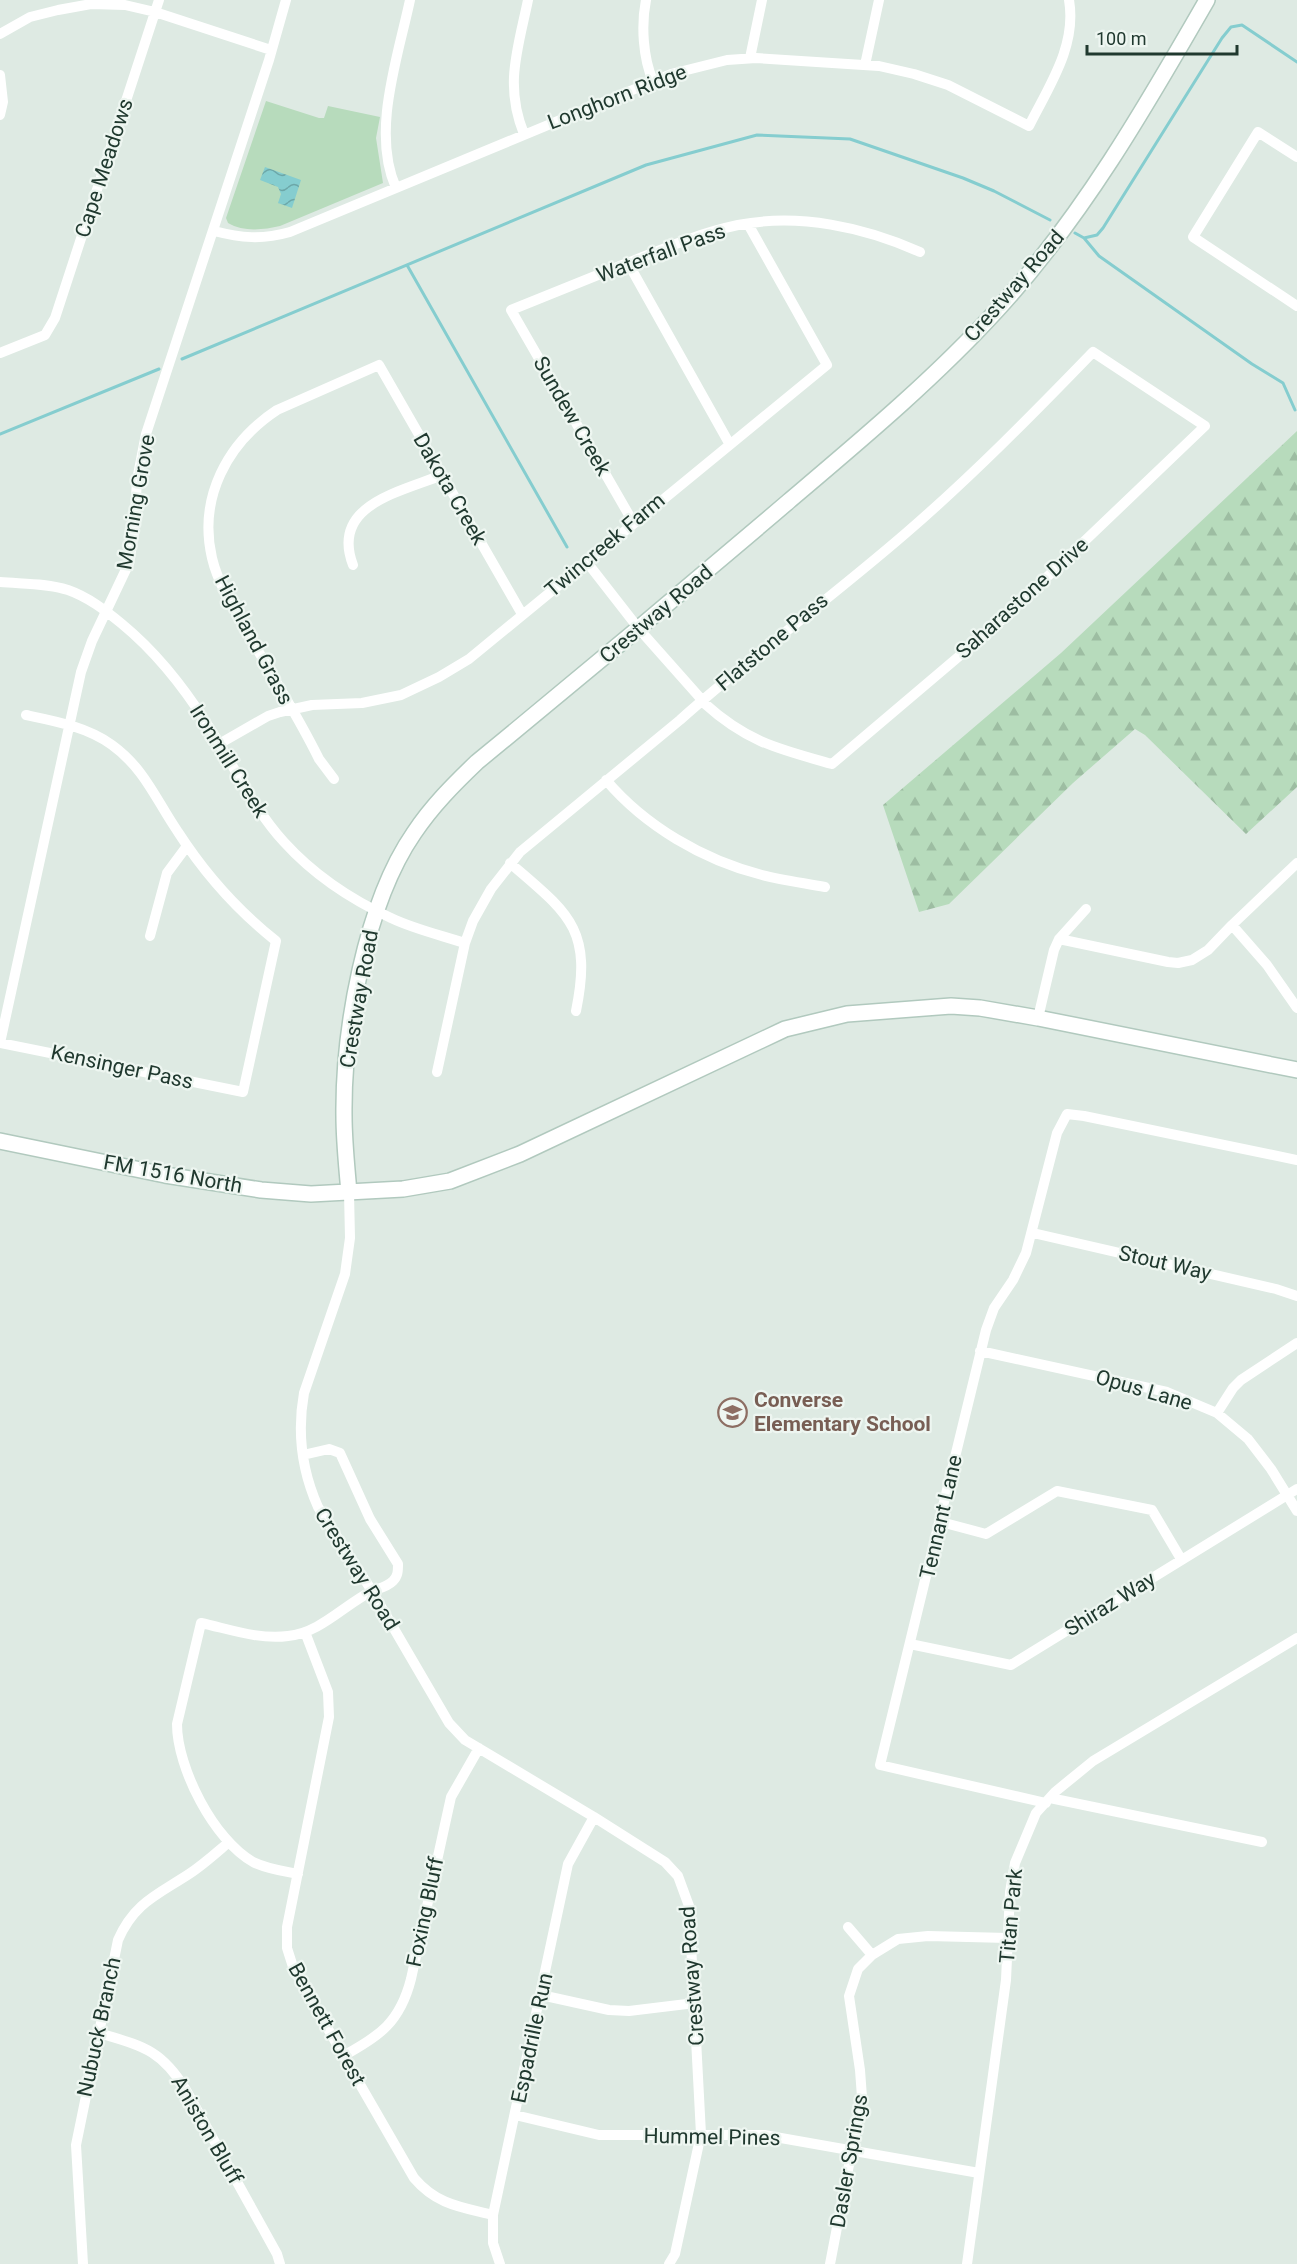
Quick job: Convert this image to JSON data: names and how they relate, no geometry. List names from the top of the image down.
{
  "streets": {
    "street": [
      "Longhorn Ridge",
      "Cape Meadows",
      "Waterfall Pass",
      "Crestway Road",
      "Sundew Creek",
      "Dakota Creek",
      "Morning Grove",
      "Twincreek Farm",
      "Saharastone Drive",
      "Highland Grass",
      "Flatstone Pass",
      "Ironmill Creek",
      "Kensinger Pass",
      "FM 1516 North",
      "Stout Way",
      "Opus Lane",
      "Tennant Lane",
      "Shiraz Way",
      "Foxing Bluff",
      "Titan Park",
      "Bennett Forest",
      "Nubuck Branch",
      "Espadrille Run",
      "Aniston Bluff",
      "Hummel Pines",
      "Dasler Springs"
    ]
  },
  "crossings": [
    ["Longhorn Ridge", "Morning Grove"],
    ["Waterfall Pass", "Sundew Creek"],
    ["Waterfall Pass", "Twincreek Farm"],
    ["Crestway Road", "Ironmill Creek"],
    ["Crestway Road", "FM 1516 North"],
    ["Crestway Road", "Foxing Bluff"],
    ["Crestway Road", "Espadrille Run"],
    ["Crestway Road", "Hummel Pines"],
    ["Sundew Creek", "Twincreek Farm"],
    ["Dakota Creek", "Twincreek Farm"],
    ["Dakota Creek", "Highland Grass"],
    ["Morning Grove", "Ironmill Creek"],
    ["Morning Grove", "Kensinger Pass"],
    ["Twincreek Farm", "Highland Grass"],
    ["Twincreek Farm", "Ironmill Creek"],
    ["Saharastone Drive", "Flatstone Pass"],
    ["Flatstone Pass", "Ironmill Creek"],
    ["Stout Way", "Tennant Lane"],
    ["Opus Lane", "Tennant Lane"],
    ["Opus Lane", "Shiraz Way"],
    ["Tennant Lane", "Shiraz Way"],
    ["Tennant Lane", "Titan Park"],
    ["Foxing Bluff", "Bennett Forest"],
    ["Titan Park", "Hummel Pines"],
    ["Titan Park", "Dasler Springs"],
    ["Bennett Forest", "Espadrille Run"],
    ["Nubuck Branch", "Aniston Bluff"],
    ["Espadrille Run", "Hummel Pines"],
    ["Hummel Pines", "Dasler Springs"]
  ],
  "places": {
    "school or university": ["Converse Elementary School"]
  },
  "scale_bar": "100 m"
}
